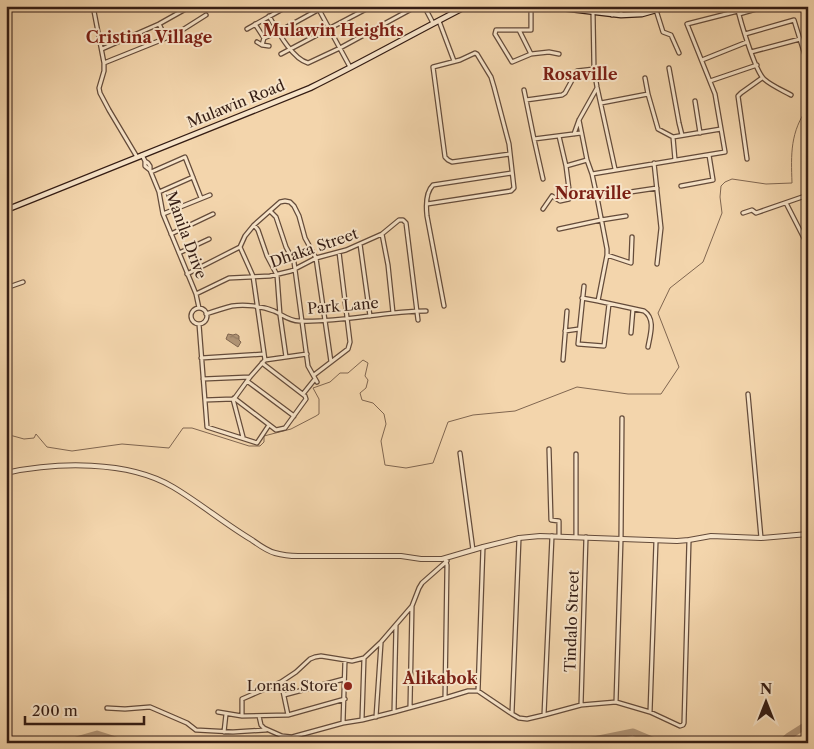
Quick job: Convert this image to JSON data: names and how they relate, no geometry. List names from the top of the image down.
{
  "streets": {
    "main road": ["Mulawin Road"],
    "street": [
      "Manila Drive",
      "Dhaka Street",
      "Park Lane",
      "Tindalo Street"
    ]
  },
  "crossings": [
    ["Mulawin Road", "Manila Drive"],
    ["Manila Drive", "Dhaka Street"],
    ["Manila Drive", "Park Lane"],
    ["Dhaka Street", "Park Lane"]
  ],
  "districts": [
    "Mulawin Heights",
    "Cristina Village",
    "Rosaville",
    "Noraville",
    "Alikabok"
  ],
  "places": ["Lornas Store"],
  "scale_bar": "200 m",
  "north": "top"
}
